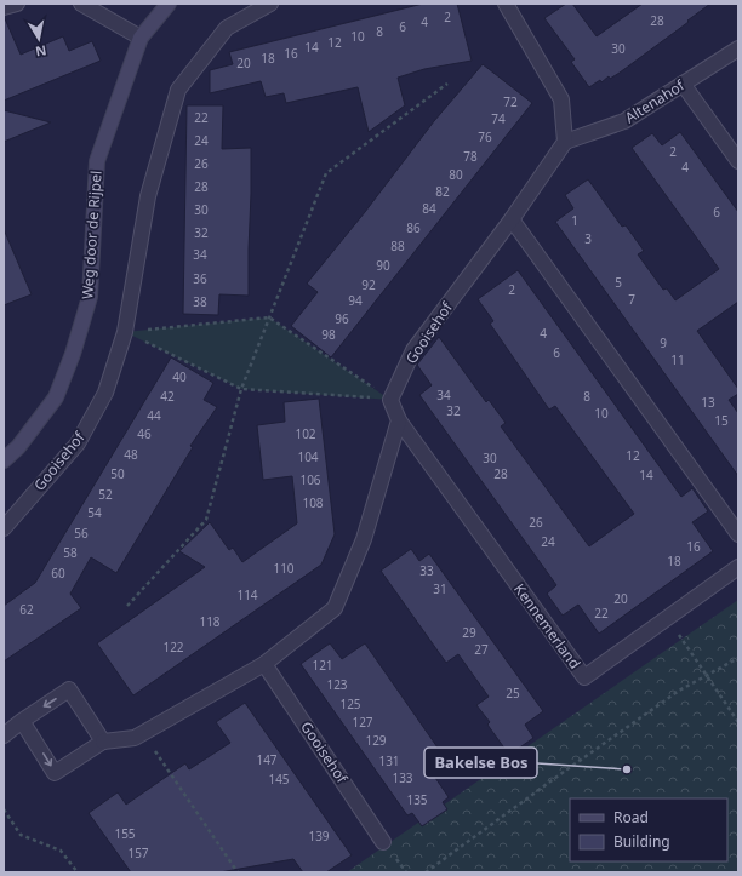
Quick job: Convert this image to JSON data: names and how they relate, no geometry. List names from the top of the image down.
{
  "streets": {
    "street": [
      "Altenahof",
      "Weg door de Rijpel",
      "Gooisehof",
      "Kennemerland"
    ]
  },
  "crossings": [
    ["Altenahof", "Gooisehof"]
  ],
  "places": ["Bakelse Bos"],
  "house_numbers": [
    "2",
    "28",
    "4",
    "6",
    "8",
    "10",
    "12",
    "14",
    "30",
    "16",
    "18",
    "20",
    "72",
    "22",
    "74",
    "76",
    "24",
    "2",
    "78",
    "26",
    "4",
    "80",
    "28",
    "82",
    "84",
    "30",
    "6",
    "1",
    "86",
    "32",
    "3",
    "88",
    "34",
    "90",
    "36",
    "5",
    "92",
    "2",
    "7",
    "94",
    "38",
    "96",
    "4",
    "98",
    "9",
    "6",
    "11",
    "40",
    "34",
    "42",
    "8",
    "13",
    "32",
    "10",
    "44",
    "15",
    "46",
    "102",
    "48",
    "12",
    "104",
    "30",
    "50",
    "28",
    "14",
    "106",
    "52",
    "108",
    "54",
    "26",
    "56",
    "24",
    "16",
    "58",
    "18",
    "110",
    "33",
    "60",
    "31",
    "114",
    "20",
    "62",
    "22",
    "118",
    "29",
    "122",
    "27",
    "121",
    "123",
    "25",
    "125",
    "127",
    "129",
    "147",
    "131",
    "133",
    "145",
    "135",
    "155",
    "139",
    "157"
  ],
  "legend": ["Road", "Building"],
  "north": "bottom"
}
